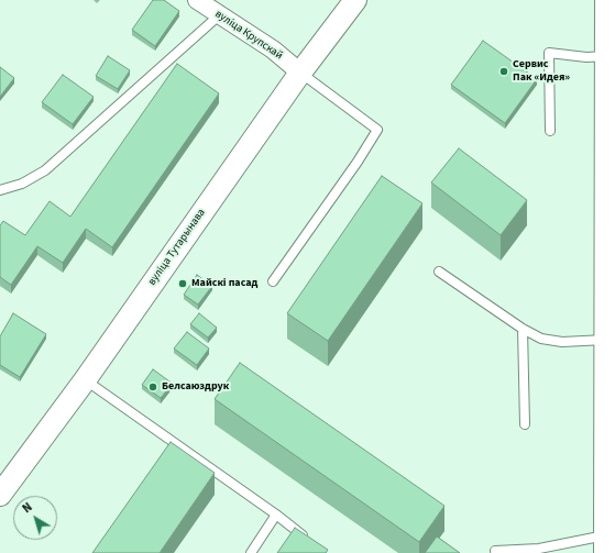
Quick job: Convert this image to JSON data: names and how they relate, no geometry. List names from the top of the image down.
{
  "streets": {
    "street": ["вуліца Крупскай", "вуліца Тутарынава"]
  },
  "crossings": [
    ["вуліца Крупскай", "вуліца Тутарынава"]
  ],
  "places": ["Сервис Пак «Идея»", "Майскі пасад", "Белсаюздрук"],
  "north": "top left"
}
